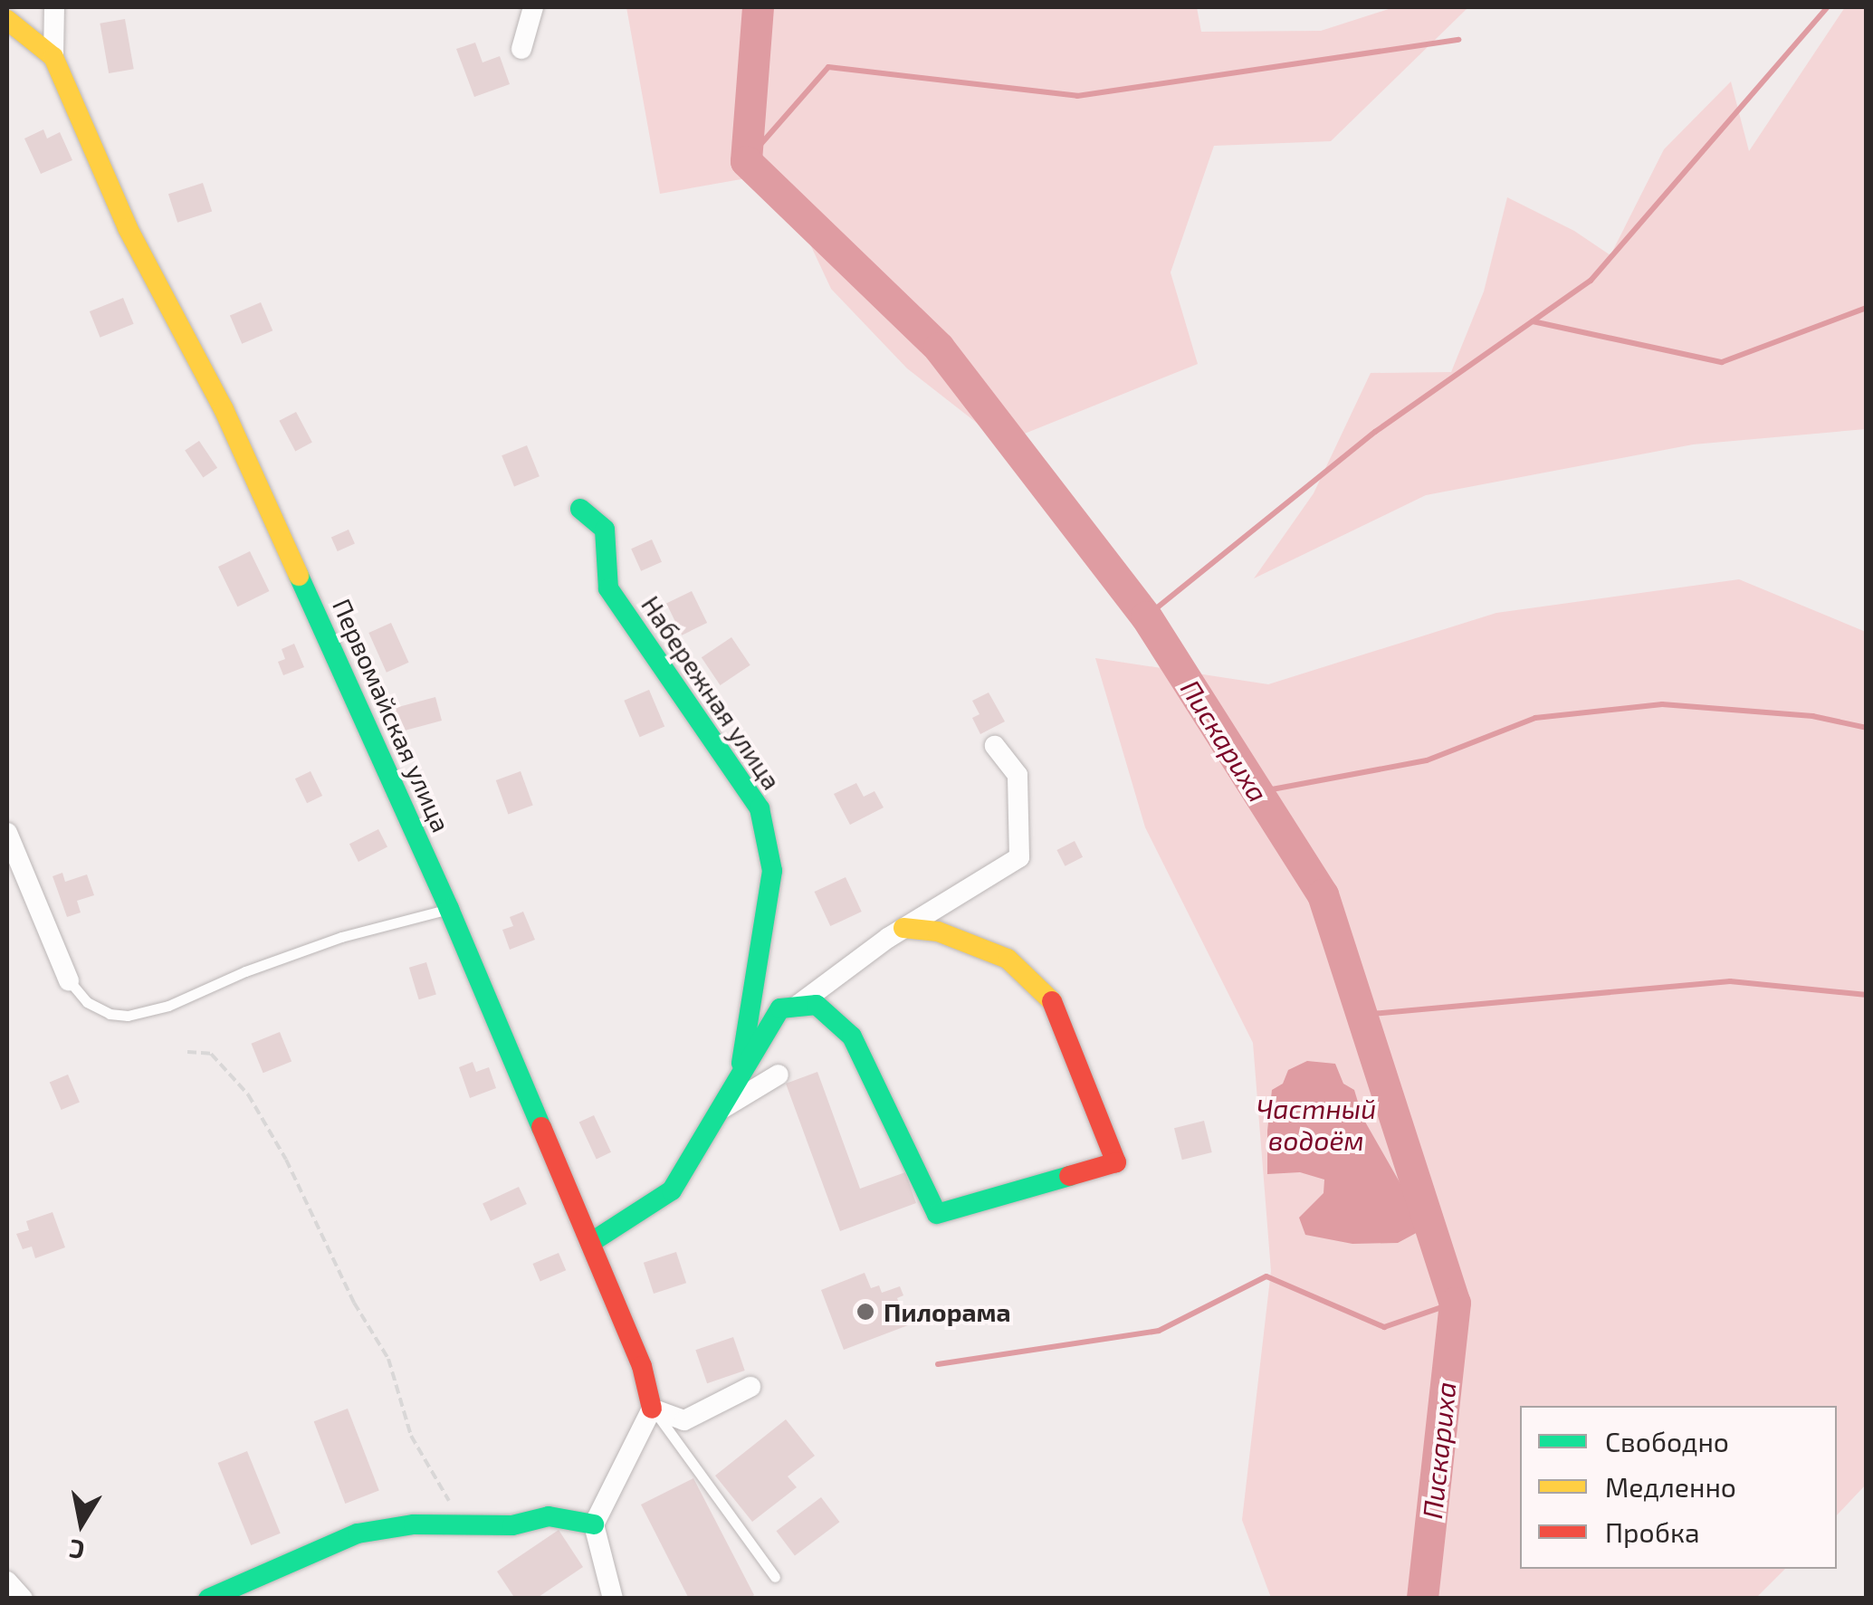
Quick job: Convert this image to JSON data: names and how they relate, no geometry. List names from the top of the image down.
{
  "streets": {
    "street": ["Набережная улица", "Первомайская улица"]
  },
  "water": ["Пискариха", "Частный водоём"],
  "places": ["Пилорама"],
  "legend": ["Свободно", "Медленно", "Пробка"],
  "north": "bottom"
}
